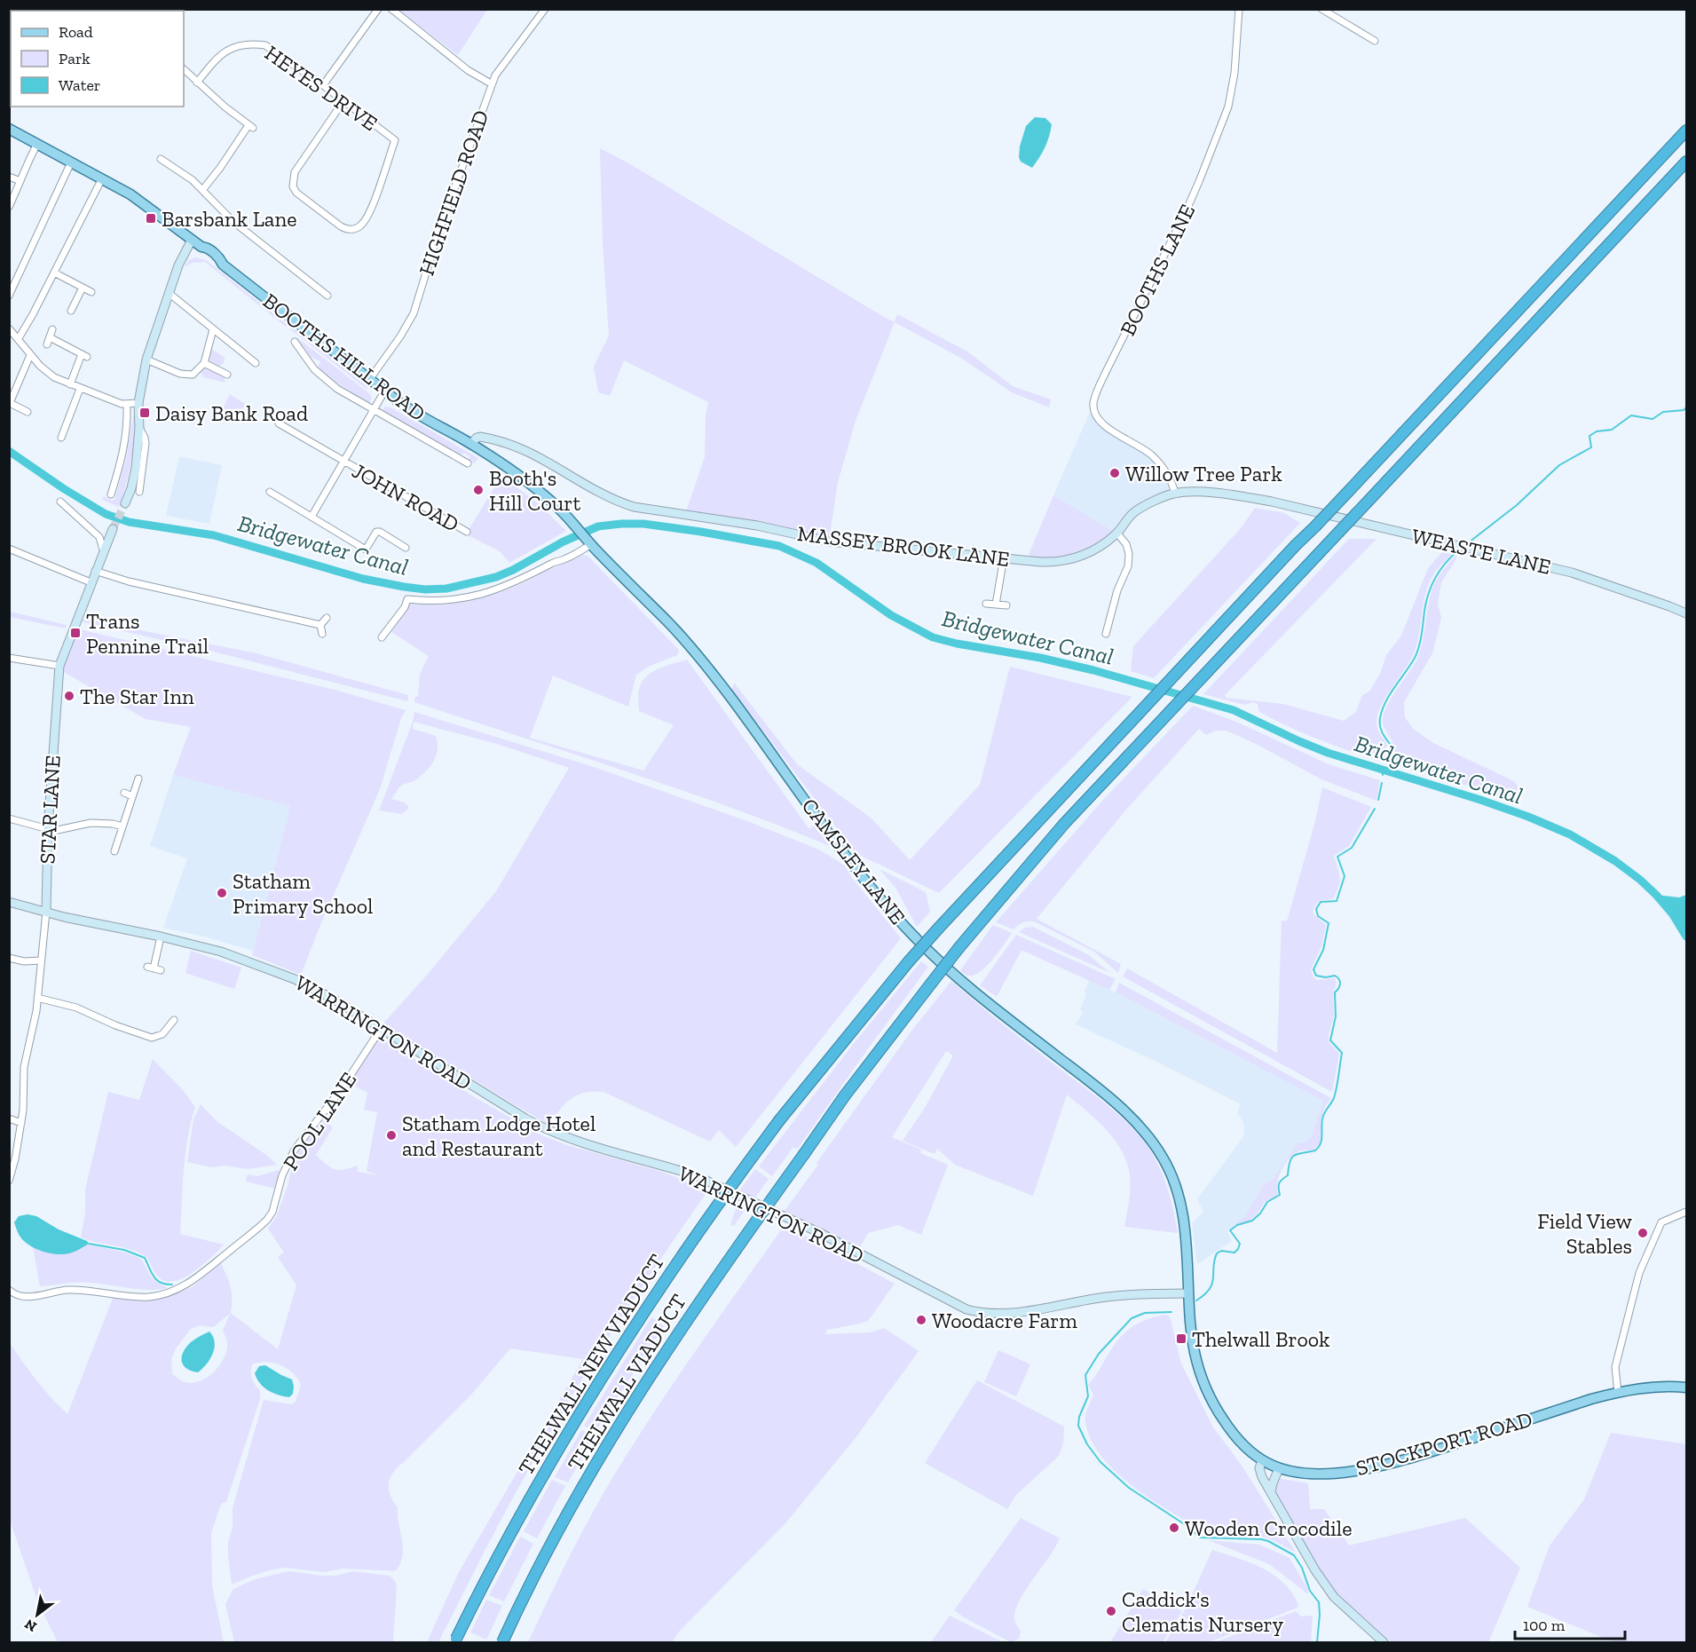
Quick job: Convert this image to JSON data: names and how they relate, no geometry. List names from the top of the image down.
{
  "streets": {
    "highway": ["THELWALL NEW VIADUCT", "THELWALL VIADUCT"],
    "main road": ["BOOTHS HILL ROAD", "CAMSLEY LANE", "STOCKPORT ROAD"],
    "street": [
      "HEYES DRIVE",
      "HIGHFIELD ROAD",
      "BOOTHS LANE",
      "JOHN ROAD",
      "MASSEY BROOK LANE",
      "WEASTE LANE",
      "STAR LANE",
      "WARRINGTON ROAD",
      "POOL LANE"
    ]
  },
  "crossings": [
    ["HIGHFIELD ROAD", "BOOTHS HILL ROAD"],
    ["BOOTHS LANE", "MASSEY BROOK LANE"],
    ["BOOTHS HILL ROAD", "MASSEY BROOK LANE"],
    ["BOOTHS HILL ROAD", "CAMSLEY LANE"],
    ["MASSEY BROOK LANE", "WEASTE LANE"],
    ["MASSEY BROOK LANE", "CAMSLEY LANE"],
    ["STAR LANE", "WARRINGTON ROAD"],
    ["CAMSLEY LANE", "WARRINGTON ROAD"],
    ["CAMSLEY LANE", "STOCKPORT ROAD"],
    ["WARRINGTON ROAD", "POOL LANE"],
    ["WARRINGTON ROAD", "STOCKPORT ROAD"]
  ],
  "water": ["Bridgewater Canal"],
  "places": {
    "transit": [
      "Barsbank Lane",
      "Daisy Bank Road",
      "Trans Pennine Trail",
      "Thelwall Brook"
    ],
    "other": [
      "Willow Tree Park",
      "Booth's Hill Court",
      "The Star Inn",
      "Statham Primary School",
      "Statham Lodge Hotel and Restaurant",
      "Field View Stables",
      "Woodacre Farm",
      "Wooden Crocodile",
      "Caddick's Clematis Nursery"
    ]
  },
  "legend": ["Road", "Park", "Water"],
  "scale_bar": "100 m",
  "north": "bottom left"
}
